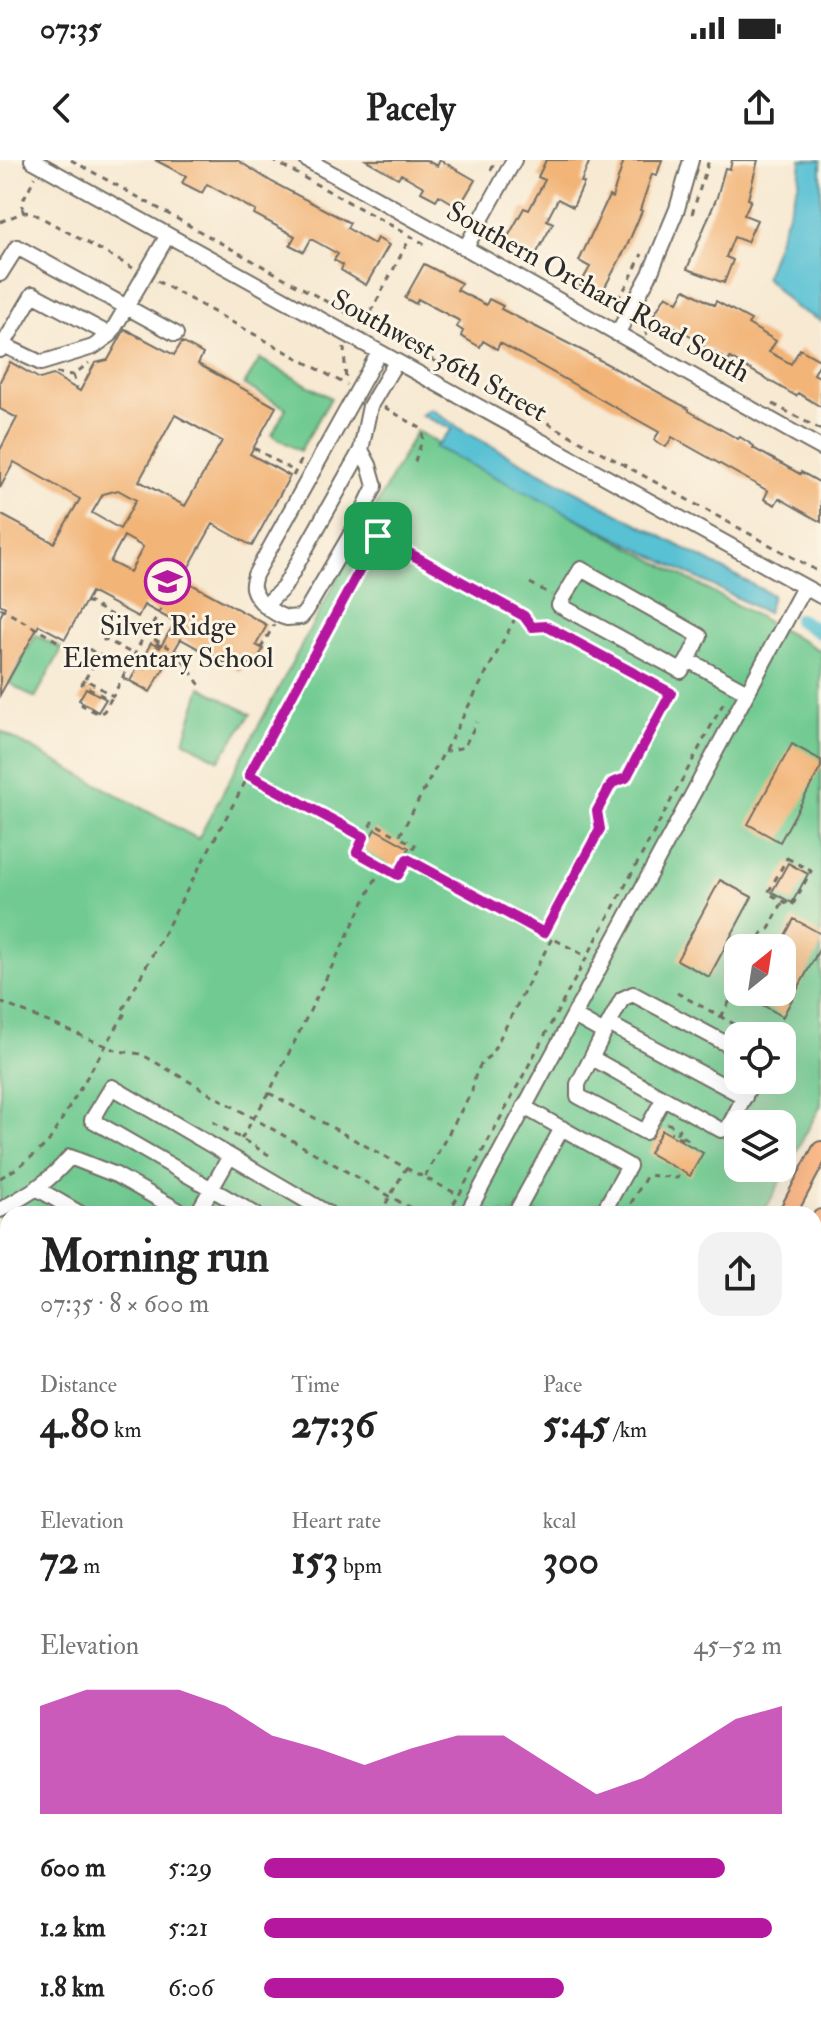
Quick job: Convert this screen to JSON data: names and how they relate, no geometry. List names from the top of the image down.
{
  "streets": {
    "street": ["Southern Orchard Road South", "Southwest 36th Street"]
  },
  "places": {
    "school or university": ["Silver Ridge Elementary School"]
  },
  "north": "top right",
  "page": {
    "status": "07:35",
    "header": "Pacely",
    "heading": ["Morning run", "07:35 · 8 × 600 m"],
    "stats": [
      ["Distance", "4.80 km"],
      ["Time", "27:36"],
      ["Pace", "5:45 /km"],
      ["Elevation", "72 m"],
      ["Heart rate", "153 bpm"],
      ["kcal", "300"]
    ],
    "chart": ["Elevation", "45–52 m"],
    "list": [
      {
        "name": "600 m",
        "note": "5:29"
      },
      {
        "name": "1.2 km",
        "note": "5:21"
      },
      {
        "name": "1.8 km",
        "note": "6:06"
      }
    ]
  }
}
